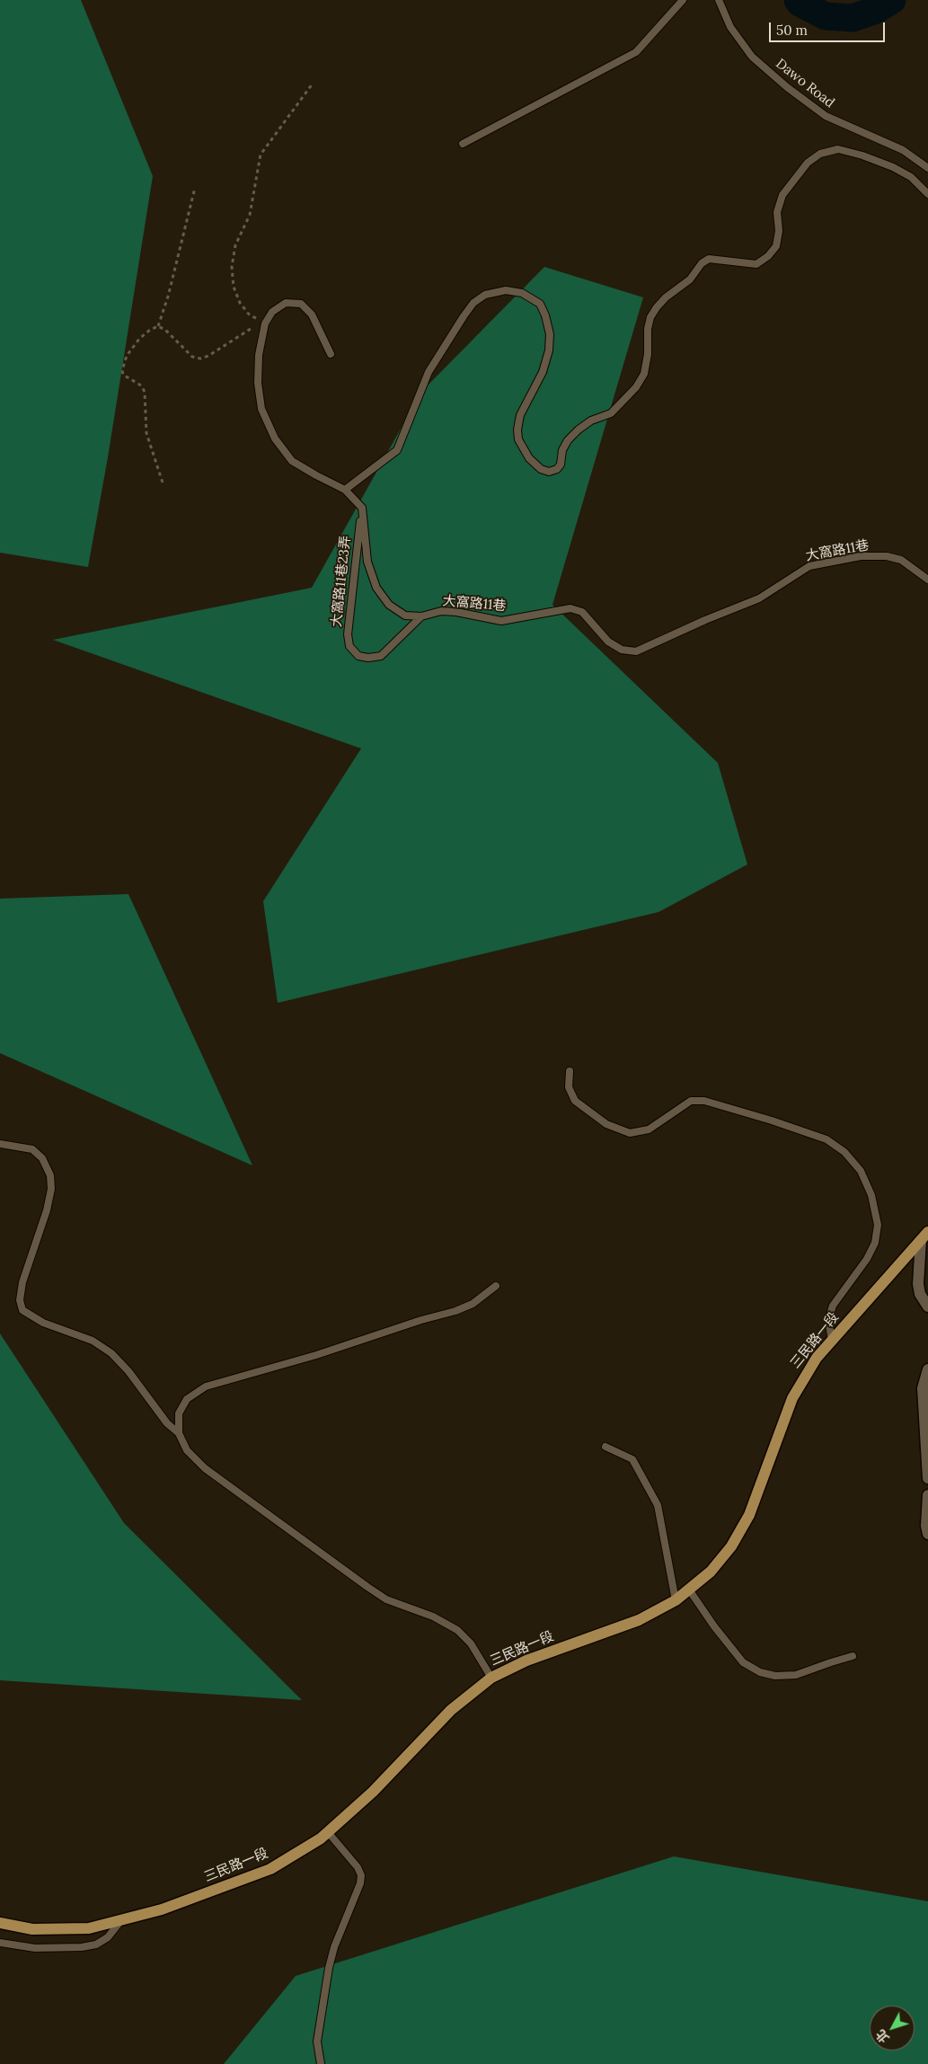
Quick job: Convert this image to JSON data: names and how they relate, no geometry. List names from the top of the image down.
{
  "streets": {
    "main road": ["三民路一段"],
    "lane": ["Dawo Road", "大窩路11巷", "大窩路11巷23弄"]
  },
  "crossings": [
    ["大窩路11巷", "大窩路11巷23弄"]
  ],
  "scale_bar": "50 m",
  "north": "bottom left"
}
